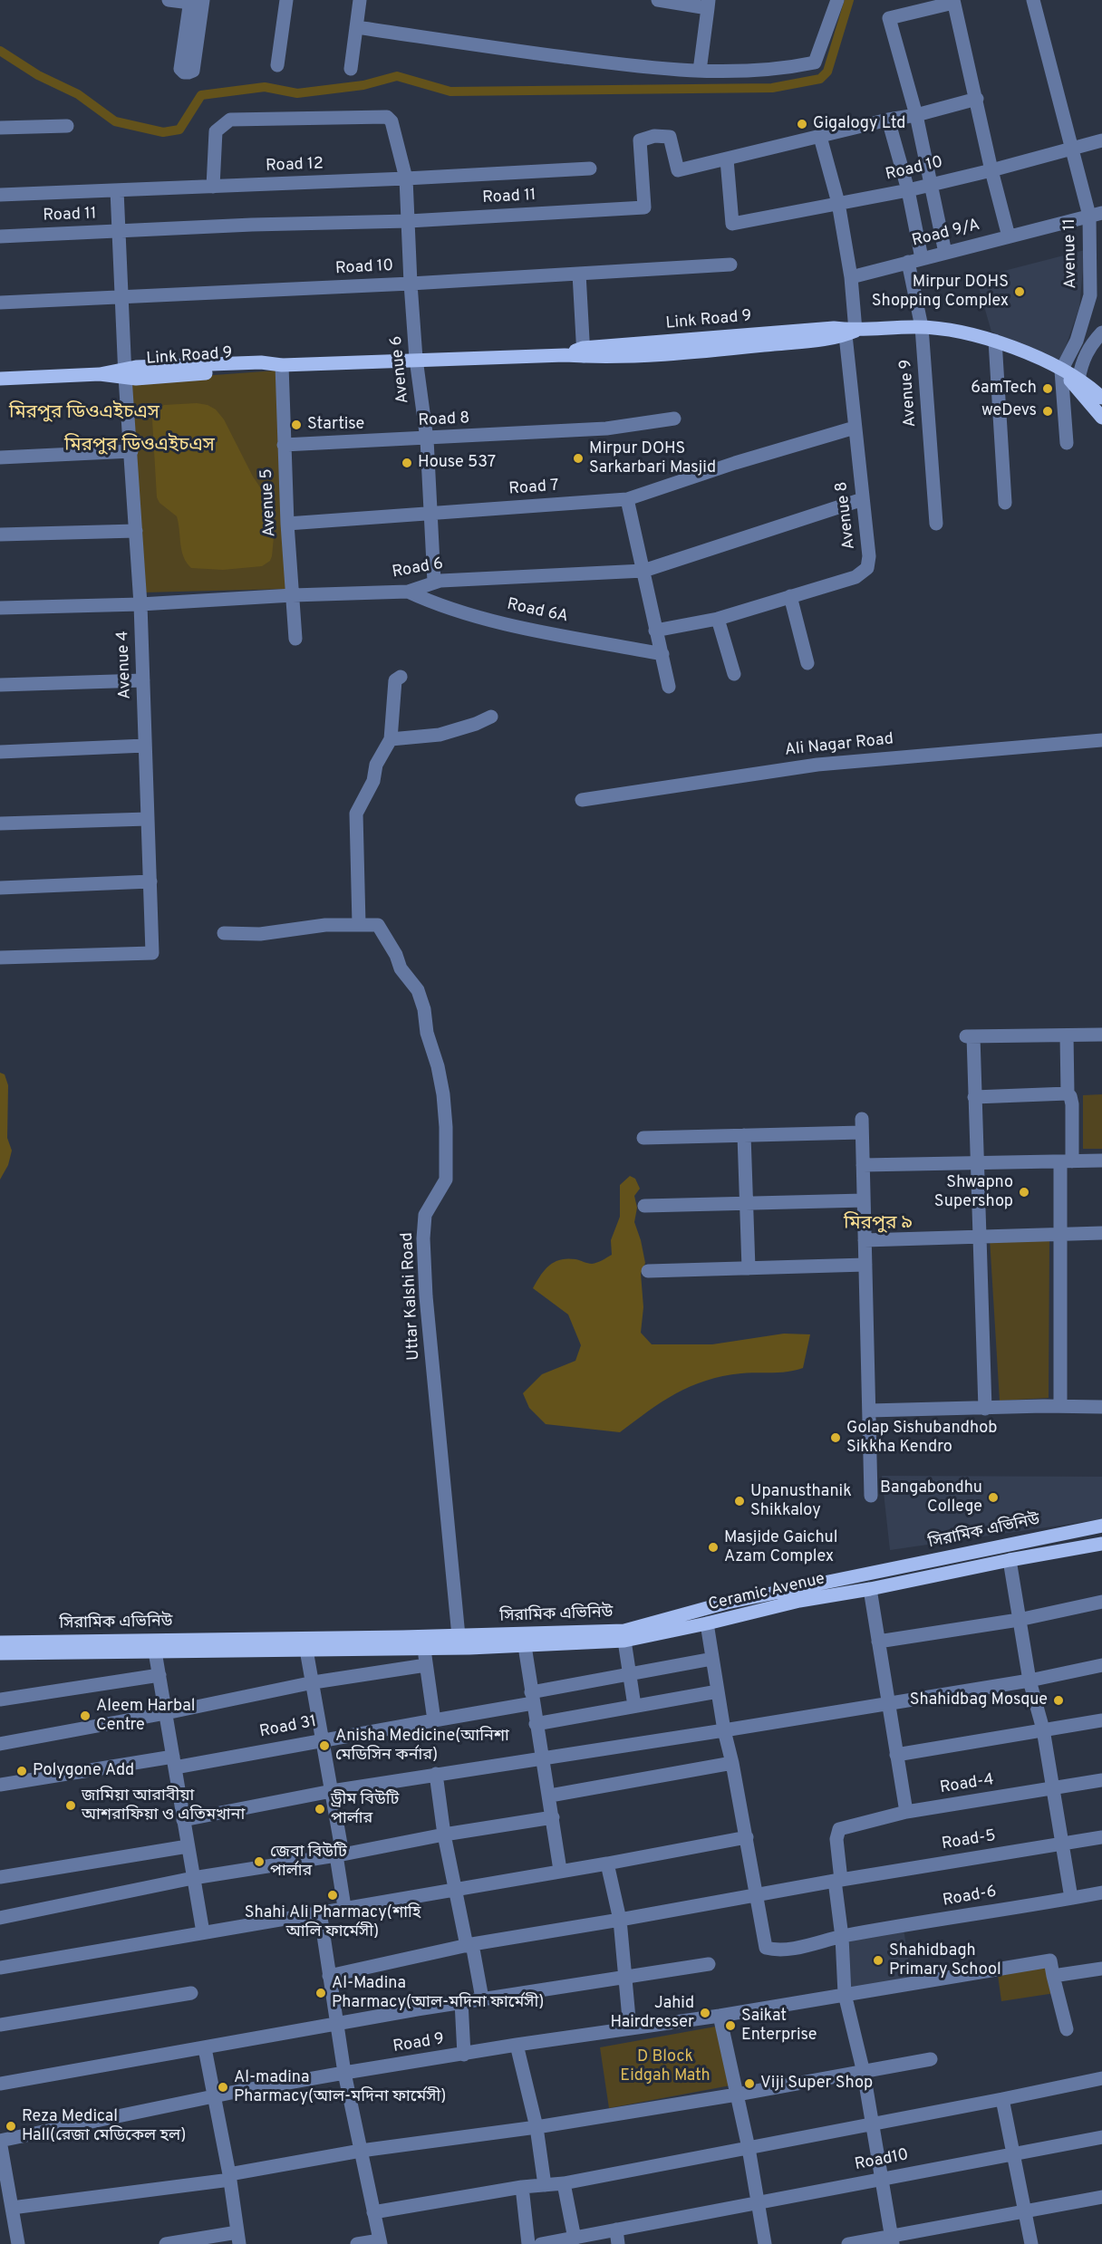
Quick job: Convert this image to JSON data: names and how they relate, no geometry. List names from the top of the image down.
{
  "streets": {
    "main road": ["Link Road 9", "সিরামিক এভিনিউ", "Ceramic Avenue"],
    "street": [
      "Road 12",
      "Road 10",
      "Road 11",
      "Road 9/A",
      "Avenue 11",
      "Avenue 6",
      "Avenue 9",
      "Road 8",
      "Road 7",
      "Avenue 5",
      "Avenue 8",
      "Road 6",
      "Road 6A",
      "Avenue 4",
      "Ali Nagar Road",
      "Uttar Kalshi Road",
      "Road 31",
      "Road-4",
      "Road-5",
      "Road-6",
      "Road 9",
      "Road10"
    ]
  },
  "crossings": [
    ["Road 12", "Avenue 6"],
    ["Road 12", "Avenue 4"],
    ["Road 10", "Road 11"],
    ["Road 10", "Avenue 11"],
    ["Road 10", "Avenue 6"],
    ["Road 10", "Avenue 4"],
    ["Road 11", "Avenue 6"],
    ["Road 11", "Avenue 4"],
    ["Road 9/A", "Avenue 11"],
    ["Road 9/A", "Avenue 9"],
    ["Avenue 11", "Link Road 9"],
    ["Link Road 9", "Avenue 6"],
    ["Link Road 9", "Avenue 9"],
    ["Link Road 9", "Avenue 5"],
    ["Link Road 9", "Avenue 8"],
    ["Link Road 9", "Avenue 4"],
    ["Avenue 6", "Road 8"],
    ["Avenue 6", "Road 7"],
    ["Avenue 6", "Road 6"],
    ["Road 8", "Avenue 5"],
    ["Road 7", "Avenue 5"],
    ["Road 7", "Avenue 8"],
    ["Avenue 5", "Road 6"],
    ["Avenue 8", "Road 6"],
    ["Road 6", "Road 6A"],
    ["Road 6", "Avenue 4"],
    ["Uttar Kalshi Road", "সিরামিক এভিনিউ"],
    ["সিরামিক এভিনিউ", "Ceramic Avenue"],
    ["Road-4", "Road-5"],
    ["Road-5", "Road-6"]
  ],
  "districts": ["মিরপুর ডিওএইচএস", "মিরপুর ডিওএইচএস", "মিরপুর ৯"],
  "parks": ["D Block Eidgah Math"],
  "places": [
    "Gigalogy Ltd",
    "Mirpur DOHS Shopping Complex",
    "6amTech",
    "weDevs",
    "Startise",
    "Mirpur DOHS Sarkarbari Masjid",
    "House 537",
    "Shwapno Supershop",
    "Golap Sishubandhob Sikkha Kendro",
    "Bangabondhu College",
    "Upanusthanik Shikkaloy",
    "Masjide Gaichul Azam Complex",
    "Shahidbag Mosque",
    "Aleem Harbal Centre",
    "Anisha Medicine(আনিশা মেডিসিন কর্নার)",
    "Polygone Add",
    "জামিয়া আরাবীয়া আশরাফিয়া ও এতিমখানা",
    "ড্রীম বিউটি পার্লার",
    "জেবা বিউটি পার্লার",
    "Shahi Ali Pharmacy(শাহি আলি ফার্মেসী)",
    "Shahidbagh Primary School",
    "Al-Madina Pharmacy(আল-মদিনা ফার্মেসী)",
    "Jahid Hairdresser",
    "Saikat Enterprise",
    "Viji Super Shop",
    "Al-madina Pharmacy(আল-মদিনা ফার্মেসী)",
    "Reza Medical Hall(রেজা মেডিকেল হল)"
  ]
}
